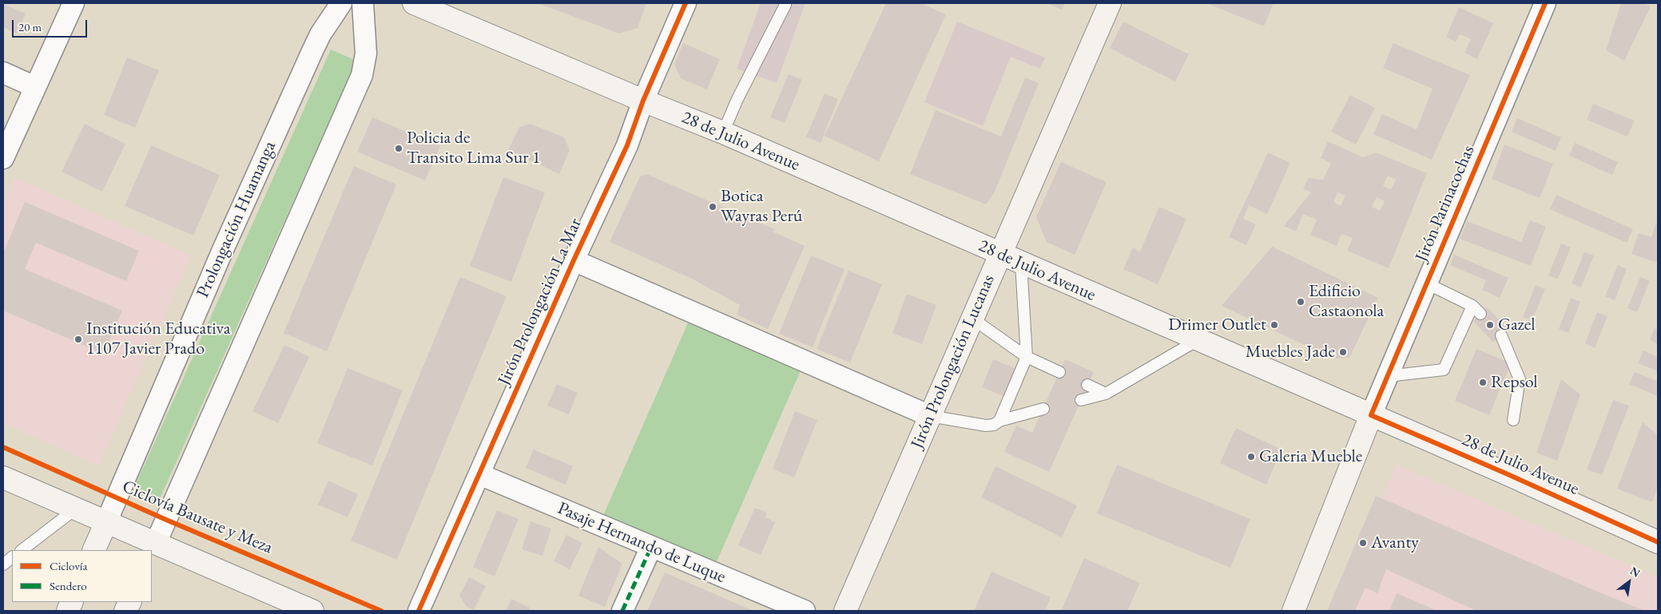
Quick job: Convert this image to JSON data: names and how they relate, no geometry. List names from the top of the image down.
{
  "streets": {
    "main road": ["28 de Julio Avenue", "Prolongación Huamanga", "Jirón Prolongación Lucanas"],
    "street": ["Jirón Parinacochas", "Jirón Prolongación La Mar", "Pasaje Hernando de Luque"],
    "cycle path": ["Ciclovía Bausate y Meza"]
  },
  "crossings": [
    ["28 de Julio Avenue", "Jirón Parinacochas"],
    ["28 de Julio Avenue", "Jirón Prolongación La Mar"],
    ["28 de Julio Avenue", "Jirón Prolongación Lucanas"],
    ["Jirón Prolongación La Mar", "Pasaje Hernando de Luque"]
  ],
  "places": [
    "Policia de Transito Lima Sur 1",
    "Botica Wayras Perú",
    "Edificio Castaonola",
    "Drimer Outlet",
    "Gazel",
    "Institución Educativa 1107 Javier Prado",
    "Muebles Jade",
    "Repsol",
    "Galeria Mueble",
    "Avanty"
  ],
  "legend": ["Ciclovía", "Sendero"],
  "scale_bar": "20 m",
  "north": "top right"
}
